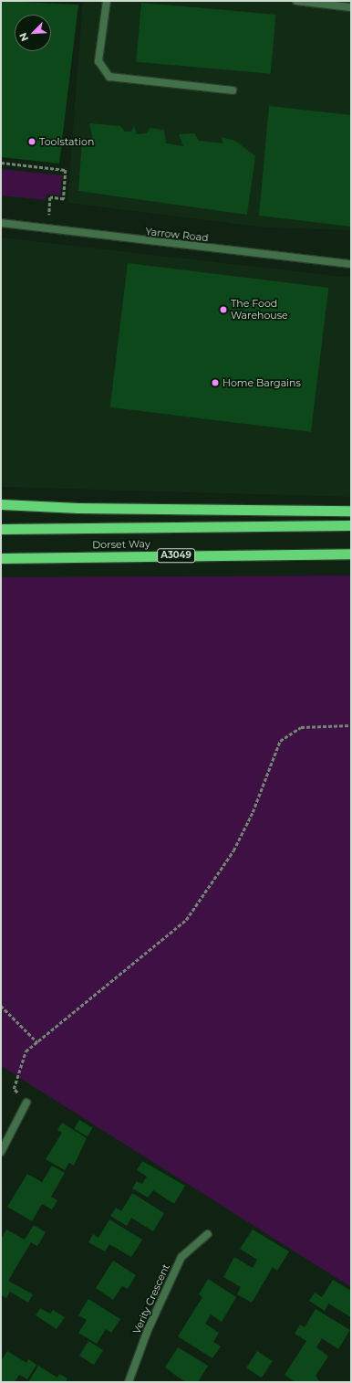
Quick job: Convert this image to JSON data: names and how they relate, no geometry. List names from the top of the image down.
{
  "streets": {
    "highway": ["Dorset Way", "A3049"],
    "street": ["Yarrow Road", "Verity Crescent"]
  },
  "places": ["Toolstation", "The Food Warehouse", "Home Bargains"],
  "north": "bottom left"
}
